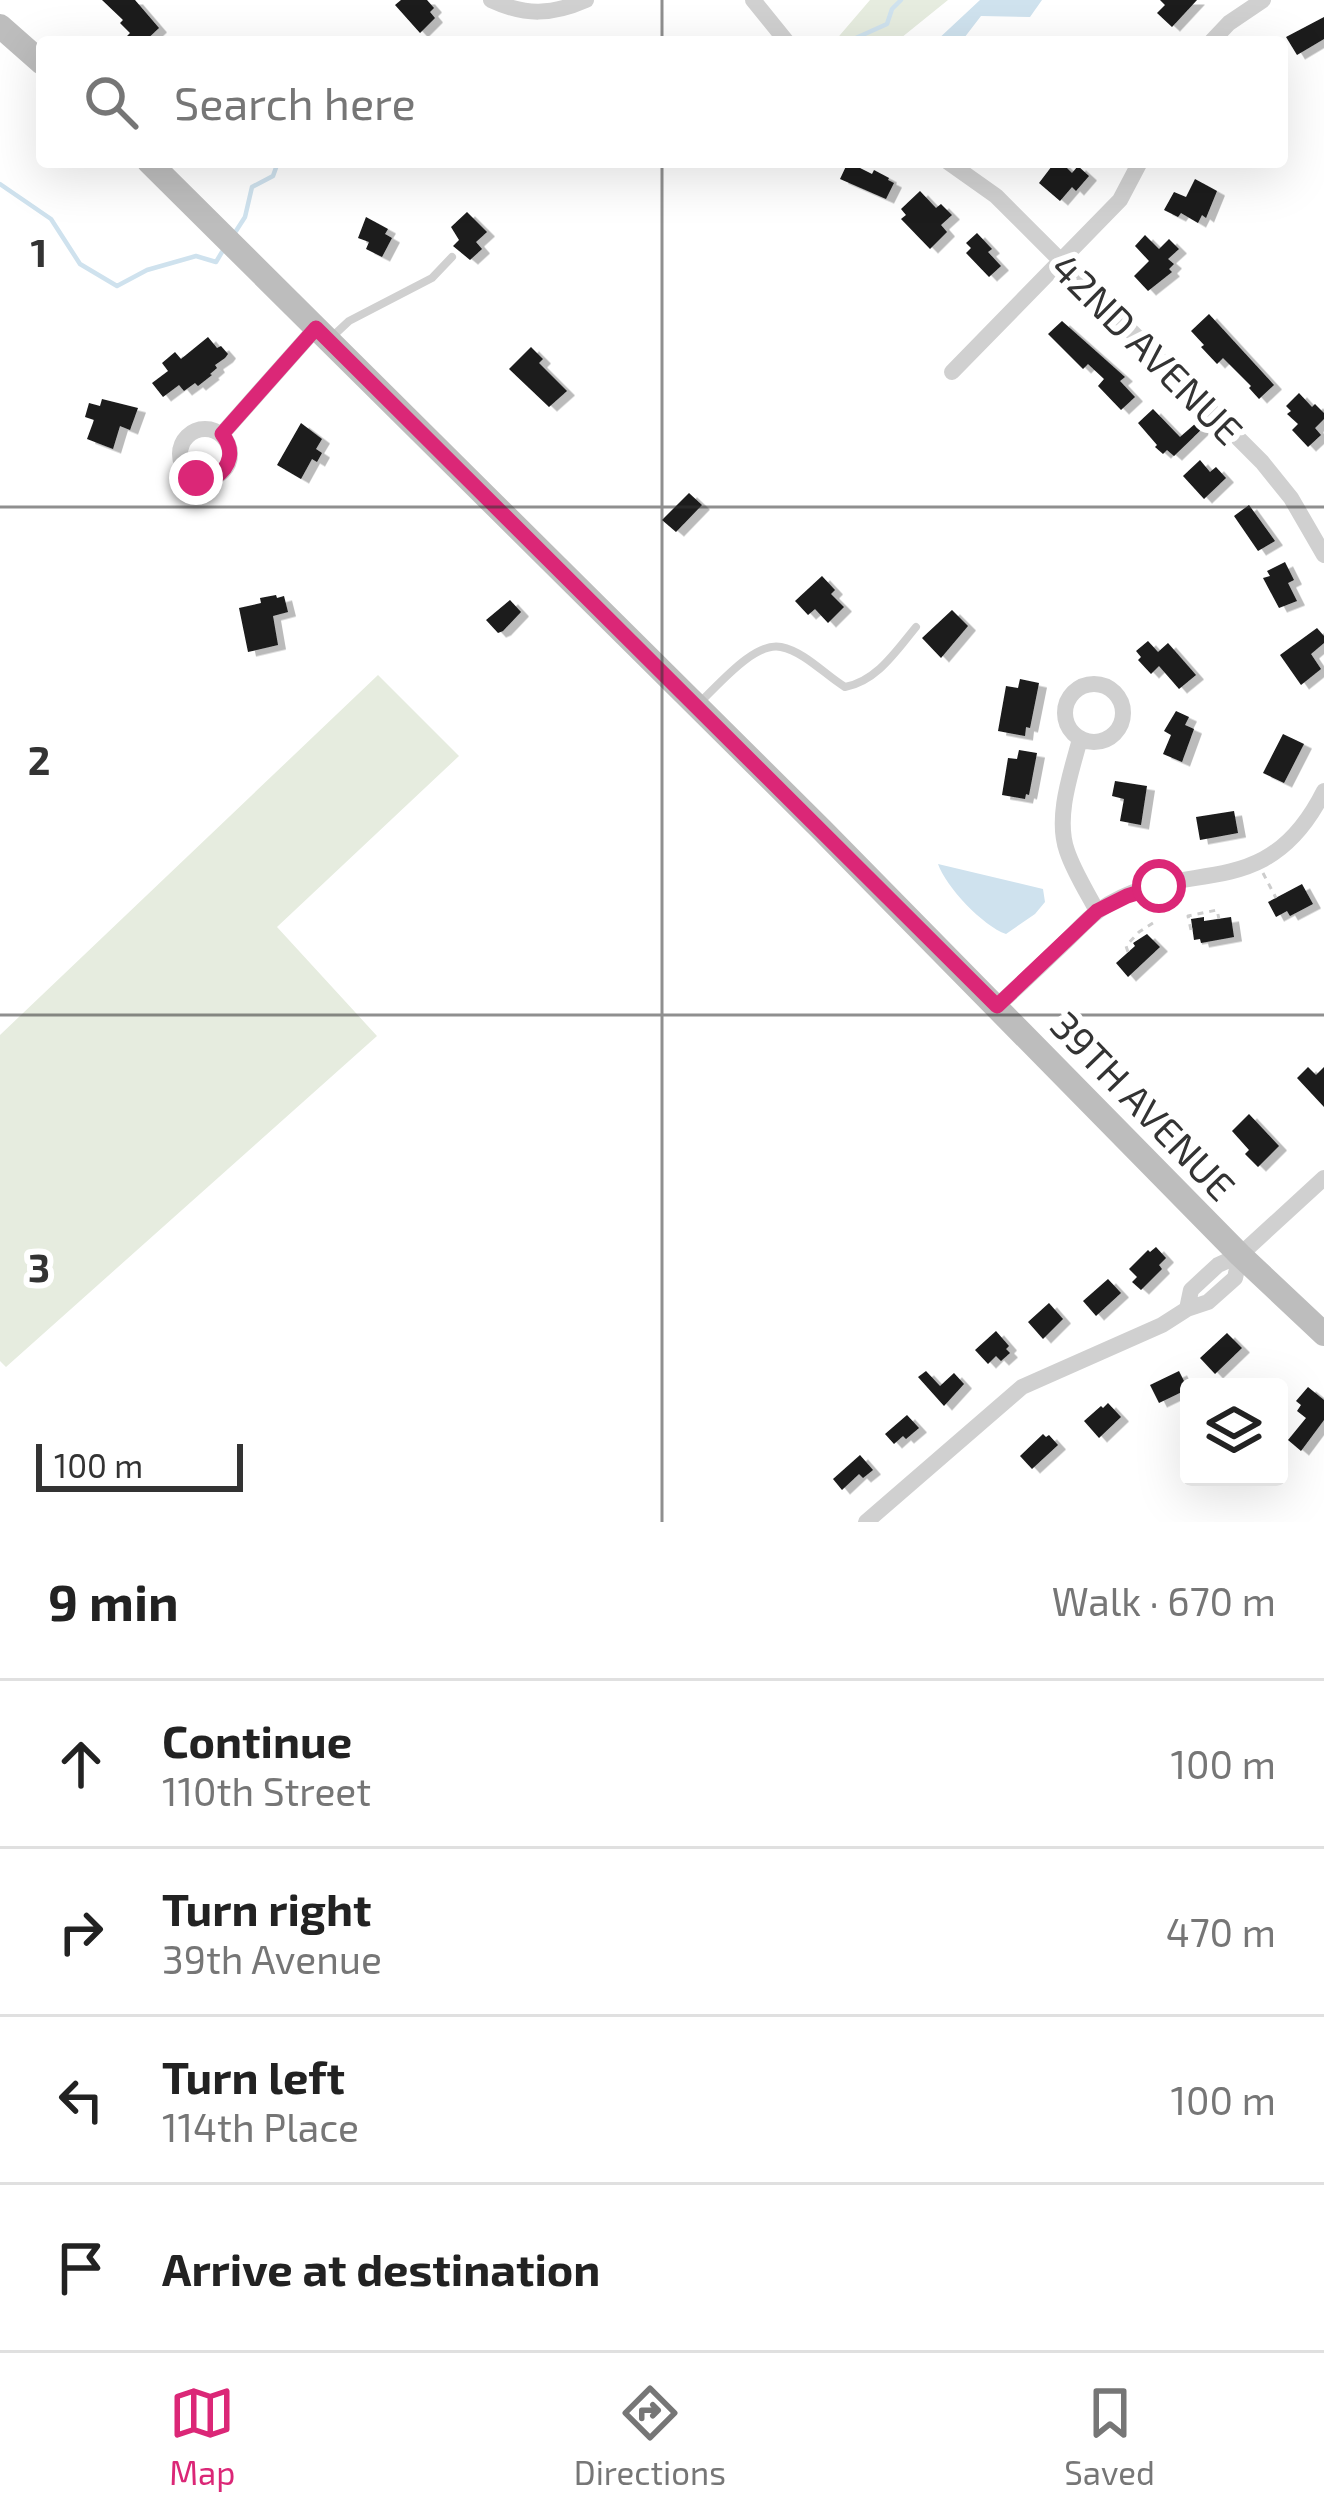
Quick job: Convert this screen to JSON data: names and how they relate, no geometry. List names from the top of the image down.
{
  "streets": {
    "main road": ["39TH AVENUE"],
    "street": ["42ND AVENUE"]
  },
  "scale_bar": "100 m",
  "page": {
    "search": "Search here",
    "scale": "100 m",
    "heading": ["9 min", "Walk · 670 m"],
    "list": [
      ["Continue", "110th Street", "100 m"],
      ["Turn right", "39th Avenue", "470 m"],
      ["Turn left", "114th Place", "100 m"],
      "Arrive at destination"
    ],
    "nav": ["Map", "Directions", "Saved"]
  },
  "grid": {
    "rows": ["1", "2", "3"]
  }
}
